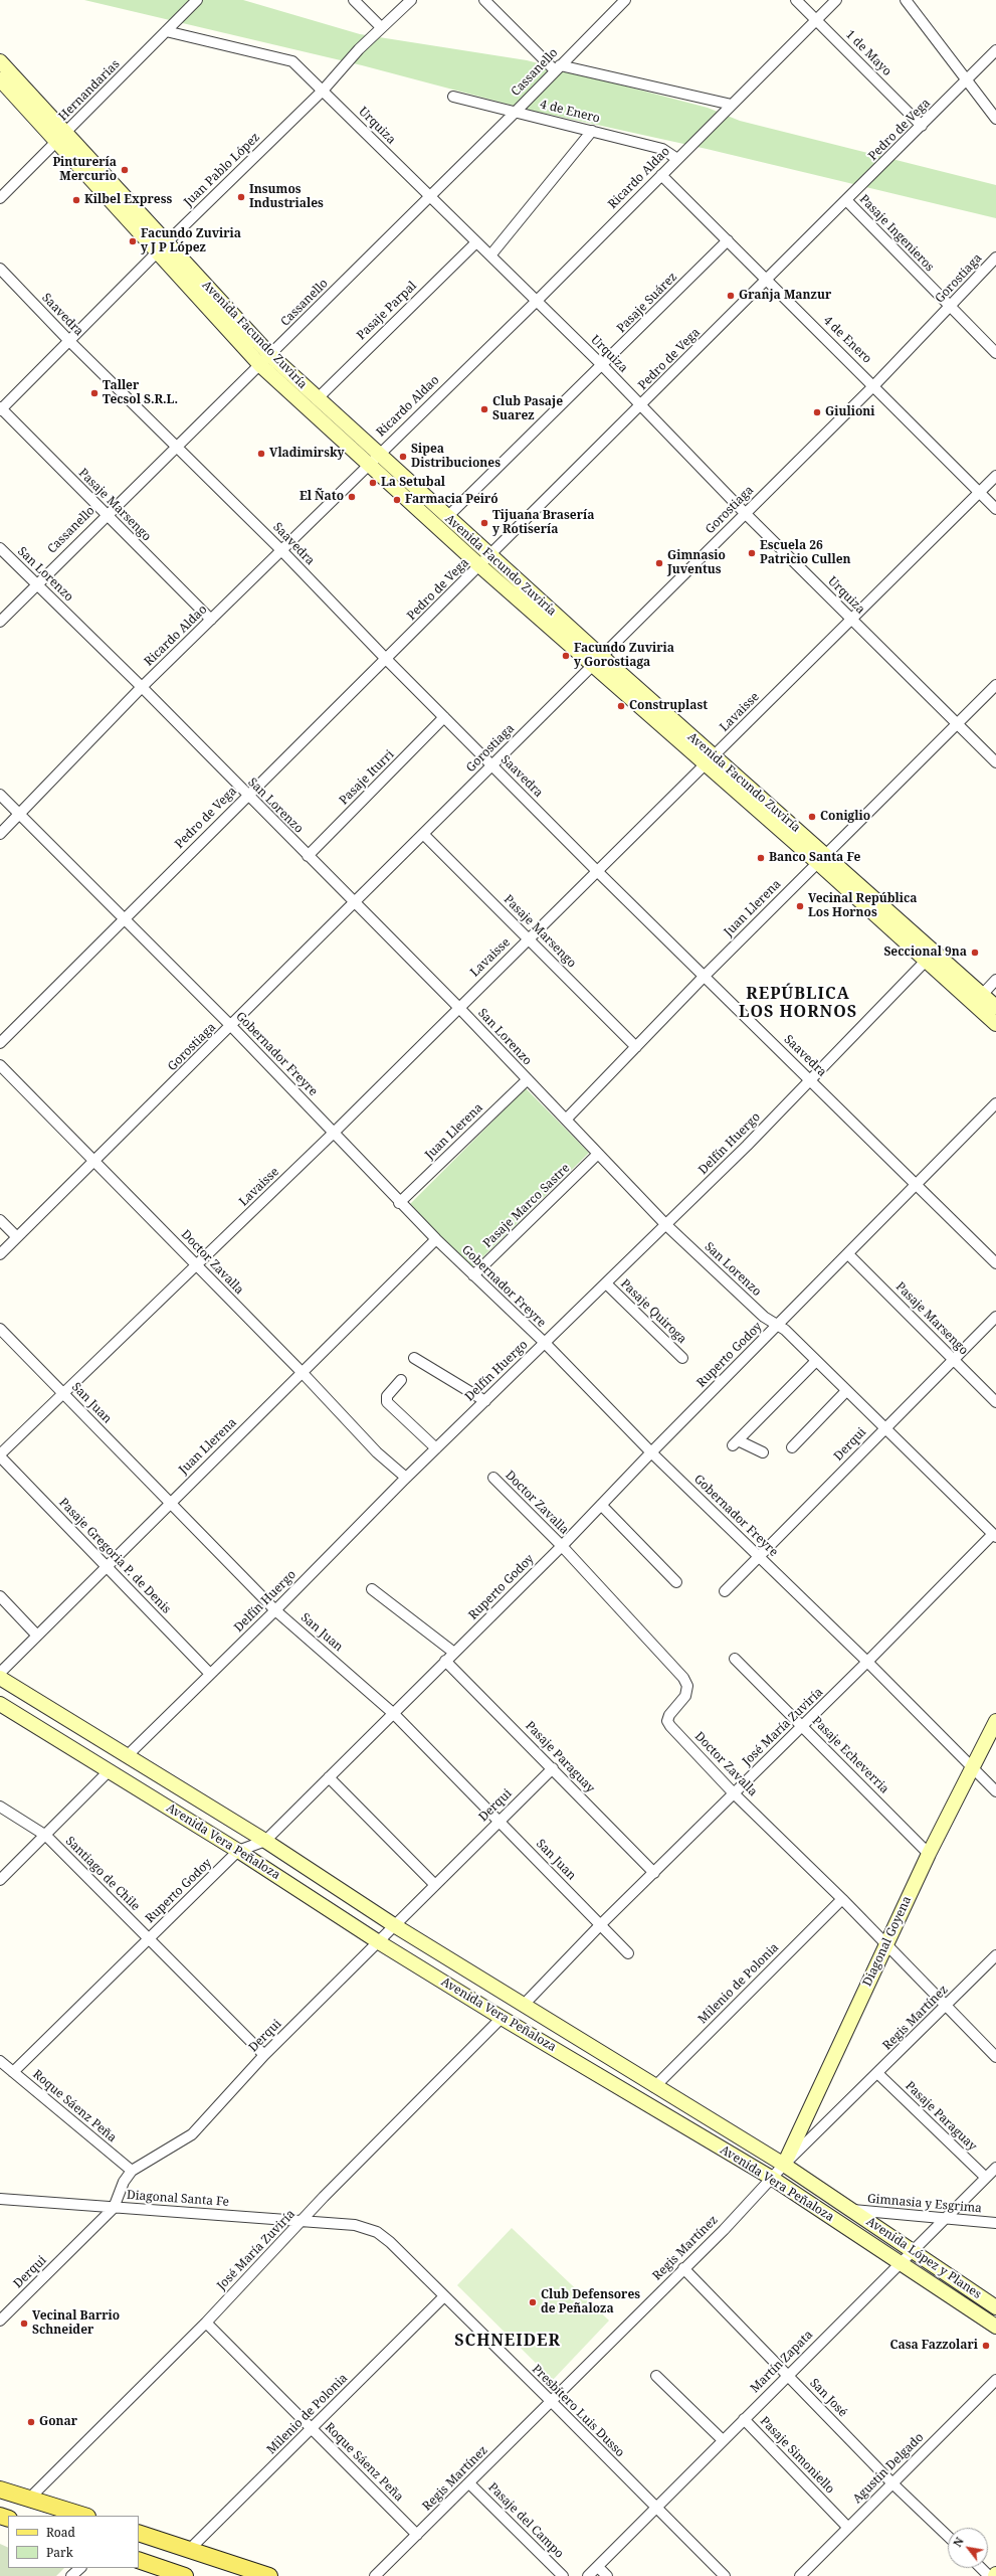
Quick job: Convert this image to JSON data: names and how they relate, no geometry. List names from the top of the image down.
{
  "streets": {
    "main road": [
      "Avenida Facundo Zuviría",
      "Avenida Vera Peñaloza",
      "Diagonal Goyena",
      "Avenida López y Planes"
    ],
    "street": [
      "1 de Mayo",
      "Cassanello",
      "Hernandarias",
      "4 de Enero",
      "Urquiza",
      "Pedro de Vega",
      "Juan Pablo López",
      "Ricardo Aldao",
      "Pasaje Ingenieros",
      "Gorostiaga",
      "Pasaje Suárez",
      "Pasaje Parpal",
      "Saavedra",
      "Pasaje Marsengo",
      "San Lorenzo",
      "Lavaisse",
      "Pasaje Iturri",
      "Juan Llerena",
      "Gobernador Freyre",
      "Delfín Huergo",
      "Pasaje Marco Sastre",
      "Doctor Zavalla",
      "Pasaje Quiroga",
      "Ruperto Godoy",
      "San Juan",
      "Derqui",
      "Pasaje Gregoria P. de Denis",
      "José María Zuviría",
      "Pasaje Echeverria",
      "Pasaje Paraguay",
      "Santiago de Chile",
      "Milenio de Polonia",
      "Regis Martínez",
      "Roque Sáenz Peña",
      "Diagonal Santa Fe",
      "Gimnasia y Esgrima",
      "Martín Zapata",
      "San José",
      "Presbítero Luis Dusso",
      "Pasaje Simoniello",
      "Agustín Delgado",
      "Pasaje del Campo"
    ]
  },
  "crossings": [
    ["1 de Mayo", "Pedro de Vega"],
    ["1 de Mayo", "Ricardo Aldao"],
    ["Cassanello", "4 de Enero"],
    ["Cassanello", "Urquiza"],
    ["Cassanello", "Saavedra"],
    ["Cassanello", "Avenida Facundo Zuviría"],
    ["Cassanello", "Pasaje Marsengo"],
    ["Cassanello", "San Lorenzo"],
    ["Hernandarias", "Urquiza"],
    ["Hernandarias", "Avenida Facundo Zuviría"],
    ["4 de Enero", "Pedro de Vega"],
    ["4 de Enero", "Ricardo Aldao"],
    ["4 de Enero", "Gorostiaga"],
    ["4 de Enero", "Pasaje Suárez"],
    ["4 de Enero", "Lavaisse"],
    ["Urquiza", "Pedro de Vega"],
    ["Urquiza", "Juan Pablo López"],
    ["Urquiza", "Ricardo Aldao"],
    ["Urquiza", "Gorostiaga"],
    ["Urquiza", "Pasaje Suárez"],
    ["Urquiza", "Pasaje Parpal"],
    ["Urquiza", "Lavaisse"],
    ["Urquiza", "Juan Llerena"],
    ["Pedro de Vega", "Pasaje Ingenieros"],
    ["Pedro de Vega", "Saavedra"],
    ["Pedro de Vega", "Avenida Facundo Zuviría"],
    ["Pedro de Vega", "San Lorenzo"],
    ["Pedro de Vega", "Gobernador Freyre"],
    ["Juan Pablo López", "Saavedra"],
    ["Juan Pablo López", "Avenida Facundo Zuviría"],
    ["Juan Pablo López", "Pasaje Marsengo"],
    ["Ricardo Aldao", "Saavedra"],
    ["Ricardo Aldao", "Avenida Facundo Zuviría"],
    ["Ricardo Aldao", "Pasaje Marsengo"],
    ["Ricardo Aldao", "San Lorenzo"],
    ["Ricardo Aldao", "Gobernador Freyre"],
    ["Pasaje Ingenieros", "Gorostiaga"],
    ["Gorostiaga", "Saavedra"],
    ["Gorostiaga", "Avenida Facundo Zuviría"],
    ["Gorostiaga", "Pasaje Marsengo"],
    ["Gorostiaga", "San Lorenzo"],
    ["Gorostiaga", "Gobernador Freyre"],
    ["Gorostiaga", "Doctor Zavalla"],
    ["Pasaje Suárez", "Avenida Facundo Zuviría"],
    ["Pasaje Parpal", "Avenida Facundo Zuviría"],
    ["Saavedra", "Lavaisse"],
    ["Saavedra", "Pasaje Iturri"],
    ["Saavedra", "Juan Llerena"],
    ["Saavedra", "Delfín Huergo"],
    ["Saavedra", "Ruperto Godoy"],
    ["Avenida Facundo Zuviría", "Lavaisse"],
    ["Avenida Facundo Zuviría", "Juan Llerena"],
    ["Avenida Facundo Zuviría", "Delfín Huergo"],
    ["Pasaje Marsengo", "Lavaisse"],
    ["Pasaje Marsengo", "Juan Llerena"],
    ["Pasaje Marsengo", "Ruperto Godoy"],
    ["Pasaje Marsengo", "Derqui"],
    ["San Lorenzo", "Lavaisse"],
    ["San Lorenzo", "Pasaje Iturri"],
    ["San Lorenzo", "Juan Llerena"],
    ["San Lorenzo", "Delfín Huergo"],
    ["San Lorenzo", "Pasaje Marco Sastre"],
    ["San Lorenzo", "Ruperto Godoy"],
    ["San Lorenzo", "Derqui"],
    ["San Lorenzo", "José María Zuviría"],
    ["Lavaisse", "Gobernador Freyre"],
    ["Lavaisse", "Doctor Zavalla"],
    ["Lavaisse", "San Juan"],
    ["Lavaisse", "Pasaje Gregoria P. de Denis"],
    ["Juan Llerena", "Gobernador Freyre"],
    ["Juan Llerena", "Doctor Zavalla"],
    ["Juan Llerena", "San Juan"],
    ["Juan Llerena", "Pasaje Gregoria P. de Denis"],
    ["Gobernador Freyre", "Delfín Huergo"],
    ["Gobernador Freyre", "Pasaje Marco Sastre"],
    ["Gobernador Freyre", "Ruperto Godoy"],
    ["Gobernador Freyre", "Derqui"],
    ["Gobernador Freyre", "José María Zuviría"],
    ["Gobernador Freyre", "Diagonal Goyena"],
    ["Delfín Huergo", "Doctor Zavalla"],
    ["Delfín Huergo", "Pasaje Quiroga"],
    ["Delfín Huergo", "San Juan"],
    ["Delfín Huergo", "Pasaje Gregoria P. de Denis"],
    ["Delfín Huergo", "Avenida Vera Peñaloza"],
    ["Doctor Zavalla", "Ruperto Godoy"],
    ["Doctor Zavalla", "José María Zuviría"],
    ["Doctor Zavalla", "Diagonal Goyena"],
    ["Doctor Zavalla", "Milenio de Polonia"],
    ["Doctor Zavalla", "Regis Martínez"],
    ["Ruperto Godoy", "San Juan"],
    ["Ruperto Godoy", "Pasaje Paraguay"],
    ["Ruperto Godoy", "Avenida Vera Peñaloza"],
    ["Ruperto Godoy", "Santiago de Chile"],
    ["Ruperto Godoy", "Roque Sáenz Peña"],
    ["San Juan", "Derqui"],
    ["San Juan", "José María Zuviría"],
    ["Derqui", "Pasaje Paraguay"],
    ["Derqui", "Avenida Vera Peñaloza"],
    ["Derqui", "Santiago de Chile"],
    ["Derqui", "Roque Sáenz Peña"],
    ["Derqui", "Diagonal Santa Fe"],
    ["José María Zuviría", "Pasaje Echeverria"],
    ["José María Zuviría", "Pasaje Paraguay"],
    ["José María Zuviría", "Avenida Vera Peñaloza"],
    ["José María Zuviría", "Roque Sáenz Peña"],
    ["José María Zuviría", "Diagonal Santa Fe"],
    ["Pasaje Echeverria", "Diagonal Goyena"],
    ["Pasaje Paraguay", "Regis Martínez"],
    ["Pasaje Paraguay", "Martín Zapata"],
    ["Avenida Vera Peñaloza", "Diagonal Goyena"],
    ["Avenida Vera Peñaloza", "Milenio de Polonia"],
    ["Avenida Vera Peñaloza", "Regis Martínez"],
    ["Avenida Vera Peñaloza", "Gimnasia y Esgrima"],
    ["Avenida Vera Peñaloza", "Avenida López y Planes"],
    ["Avenida Vera Peñaloza", "Martín Zapata"],
    ["Diagonal Goyena", "Regis Martínez"],
    ["Milenio de Polonia", "Roque Sáenz Peña"],
    ["Milenio de Polonia", "Presbítero Luis Dusso"],
    ["Regis Martínez", "Roque Sáenz Peña"],
    ["Regis Martínez", "San José"],
    ["Regis Martínez", "Presbítero Luis Dusso"],
    ["Regis Martínez", "Pasaje del Campo"],
    ["Diagonal Santa Fe", "Presbítero Luis Dusso"],
    ["Gimnasia y Esgrima", "Avenida López y Planes"],
    ["Gimnasia y Esgrima", "Martín Zapata"],
    ["Avenida López y Planes", "Martín Zapata"],
    ["Martín Zapata", "San José"],
    ["Martín Zapata", "Presbítero Luis Dusso"],
    ["Martín Zapata", "Pasaje Simoniello"],
    ["San José", "Agustín Delgado"],
    ["Pasaje Simoniello", "Agustín Delgado"]
  ],
  "districts": ["REPÚBLICA LOS HORNOS", "SCHNEIDER"],
  "places": [
    "Pinturería Mercurio",
    "Insumos Industriales",
    "Kilbel Express",
    "Facundo Zuviria y J P López",
    "Granja Manzur",
    "Taller Tecsol S.R.L.",
    "Club Pasaje Suarez",
    "Giulioni",
    "Vladimirsky",
    "Sipea Distribuciones",
    "La Setubal",
    "El Ñato",
    "Farmacia Peiró",
    "Tijuana Brasería y Rotisería",
    "Escuela 26 Patricio Cullen",
    "Gimnasio Juventus",
    "Facundo Zuviria y Gorostiaga",
    "Construplast",
    "Coniglio",
    "Banco Santa Fe",
    "Vecinal República Los Hornos",
    "Seccional 9na",
    "Club Defensores de Peñaloza",
    "Vecinal Barrio Schneider",
    "Casa Fazzolari",
    "Gonar"
  ],
  "legend": ["Road", "Park"],
  "north": "top left"
}
